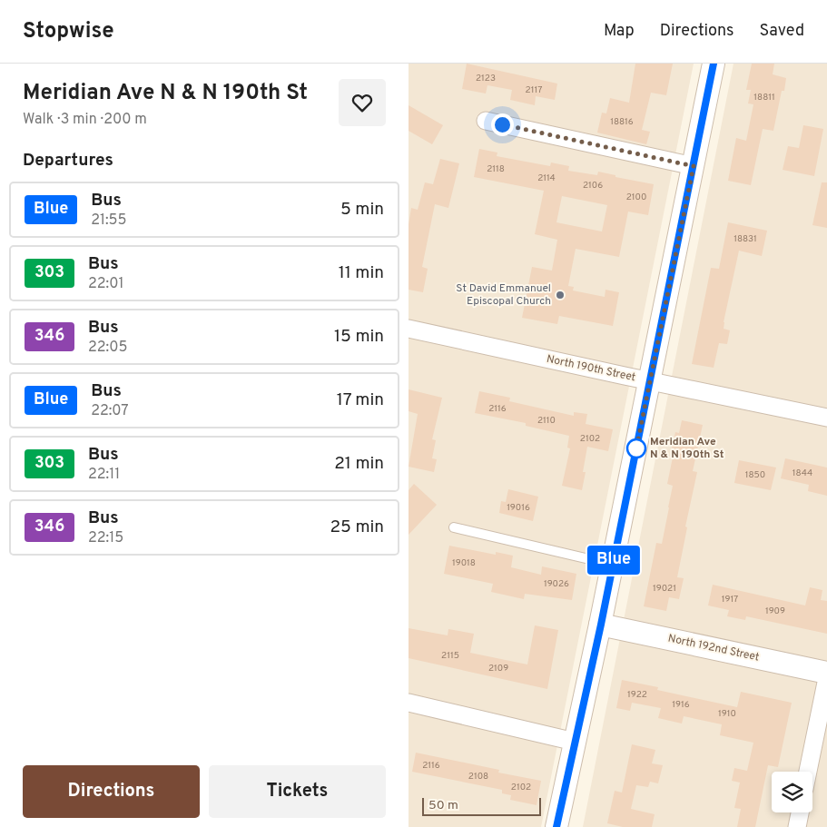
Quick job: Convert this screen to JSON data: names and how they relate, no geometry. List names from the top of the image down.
{
  "streets": {
    "street": ["North 190th Street", "North 192nd Street"]
  },
  "places": ["St David Emmanuel Episcopal Church", "Meridian Ave N & N 190th St"],
  "lines": ["bus line Blue"],
  "house_numbers": [
    "2123",
    "2117",
    "18811",
    "18816",
    "2118",
    "2114",
    "2106",
    "2100",
    "18831",
    "2116",
    "2110",
    "2102",
    "1844",
    "1850",
    "19016",
    "19018",
    "19026",
    "19021",
    "1917",
    "1909",
    "2115",
    "2109",
    "1922",
    "1916",
    "1910",
    "2116",
    "2108",
    "2102"
  ],
  "scale_bar": "50 m",
  "page": {
    "header": "Stopwise",
    "nav": ["Map", "Directions", "Saved"],
    "heading": [
      ["Meridian Ave N & N 190th St", "Walk · 3 min · 200 m"],
      "Departures"
    ],
    "on_map": "Blue",
    "list": [
      {
        "mark": "Blue",
        "name": "Bus",
        "note": "21:55",
        "value": "5 min"
      },
      {
        "mark": "303",
        "name": "Bus",
        "note": "22:01",
        "value": "11 min"
      },
      {
        "mark": "346",
        "name": "Bus",
        "note": "22:05",
        "value": "15 min"
      },
      {
        "mark": "Blue",
        "name": "Bus",
        "note": "22:07",
        "value": "17 min"
      },
      {
        "mark": "303",
        "name": "Bus",
        "note": "22:11",
        "value": "21 min"
      },
      {
        "mark": "346",
        "name": "Bus",
        "note": "22:15",
        "value": "25 min"
      }
    ],
    "buttons": ["Directions", "Tickets"],
    "scale": "50 m"
  }
}
